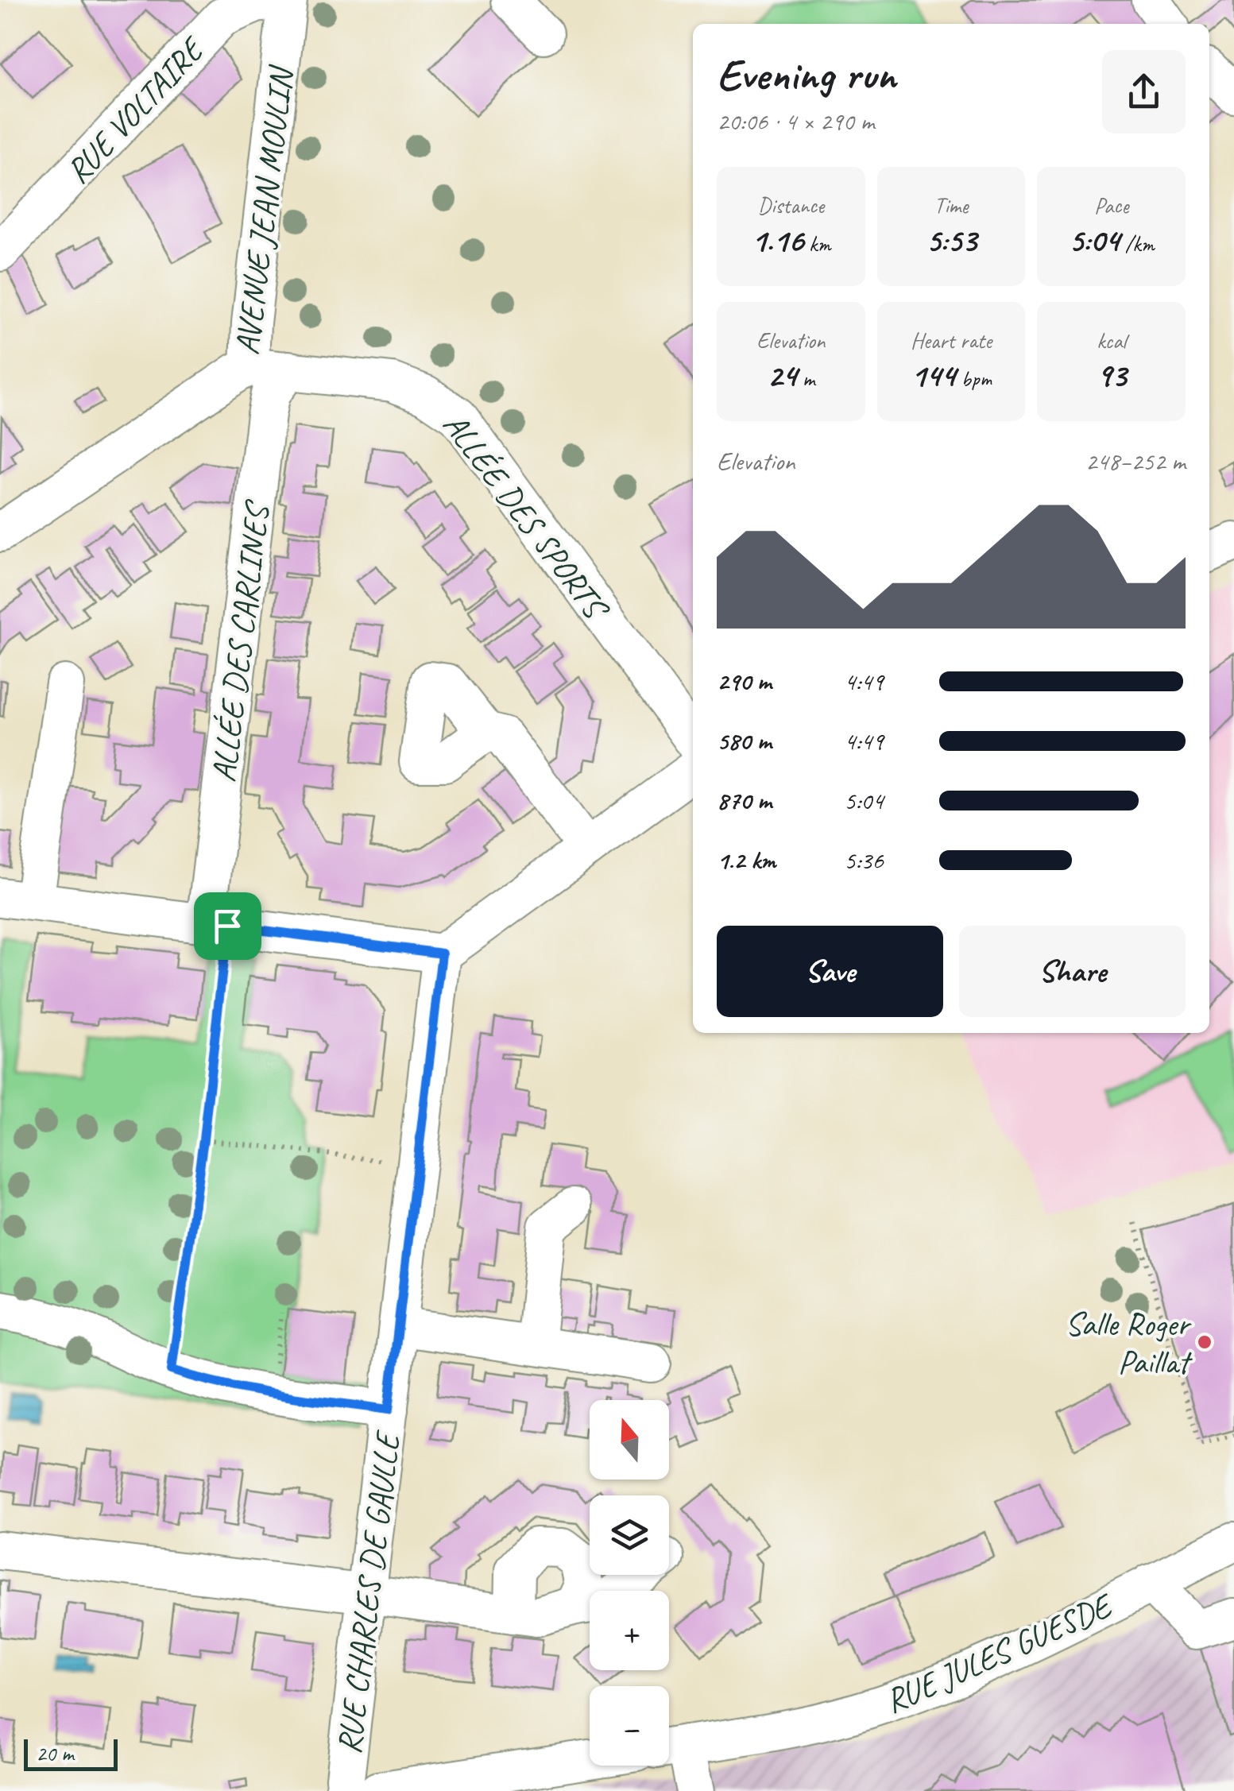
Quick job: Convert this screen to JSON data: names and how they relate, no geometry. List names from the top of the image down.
{
  "streets": {
    "street": [
      "RUE VOLTAIRE",
      "AVENUE JEAN MOULIN",
      "ALLÉE DES SPORTS",
      "ALLÉE DES CARLINES",
      "RUE CHARLES DE GAULLE",
      "RUE JULES GUESDE"
    ]
  },
  "crossings": [
    ["RUE VOLTAIRE", "AVENUE JEAN MOULIN"],
    ["AVENUE JEAN MOULIN", "ALLÉE DES SPORTS"],
    ["ALLÉE DES SPORTS", "ALLÉE DES CARLINES"]
  ],
  "places": ["Salle Roger Paillat"],
  "scale_bar": "20 m",
  "north": "top",
  "page": {
    "heading": ["Evening run", "20:06 · 4 × 290 m"],
    "stats": [
      ["Distance", "1.16 km"],
      ["Time", "5:53"],
      ["Pace", "5:04 /km"],
      ["Elevation", "24 m"],
      ["Heart rate", "144 bpm"],
      ["kcal", "93"]
    ],
    "chart": ["Elevation", "248–252 m"],
    "list": [
      {
        "name": "290 m",
        "note": "4:49"
      },
      {
        "name": "580 m",
        "note": "4:49"
      },
      {
        "name": "870 m",
        "note": "5:04"
      },
      {
        "name": "1.2 km",
        "note": "5:36"
      }
    ],
    "buttons": ["Save", "Share"],
    "map_buttons": ["+", "−"],
    "scale": "20 m"
  }
}
